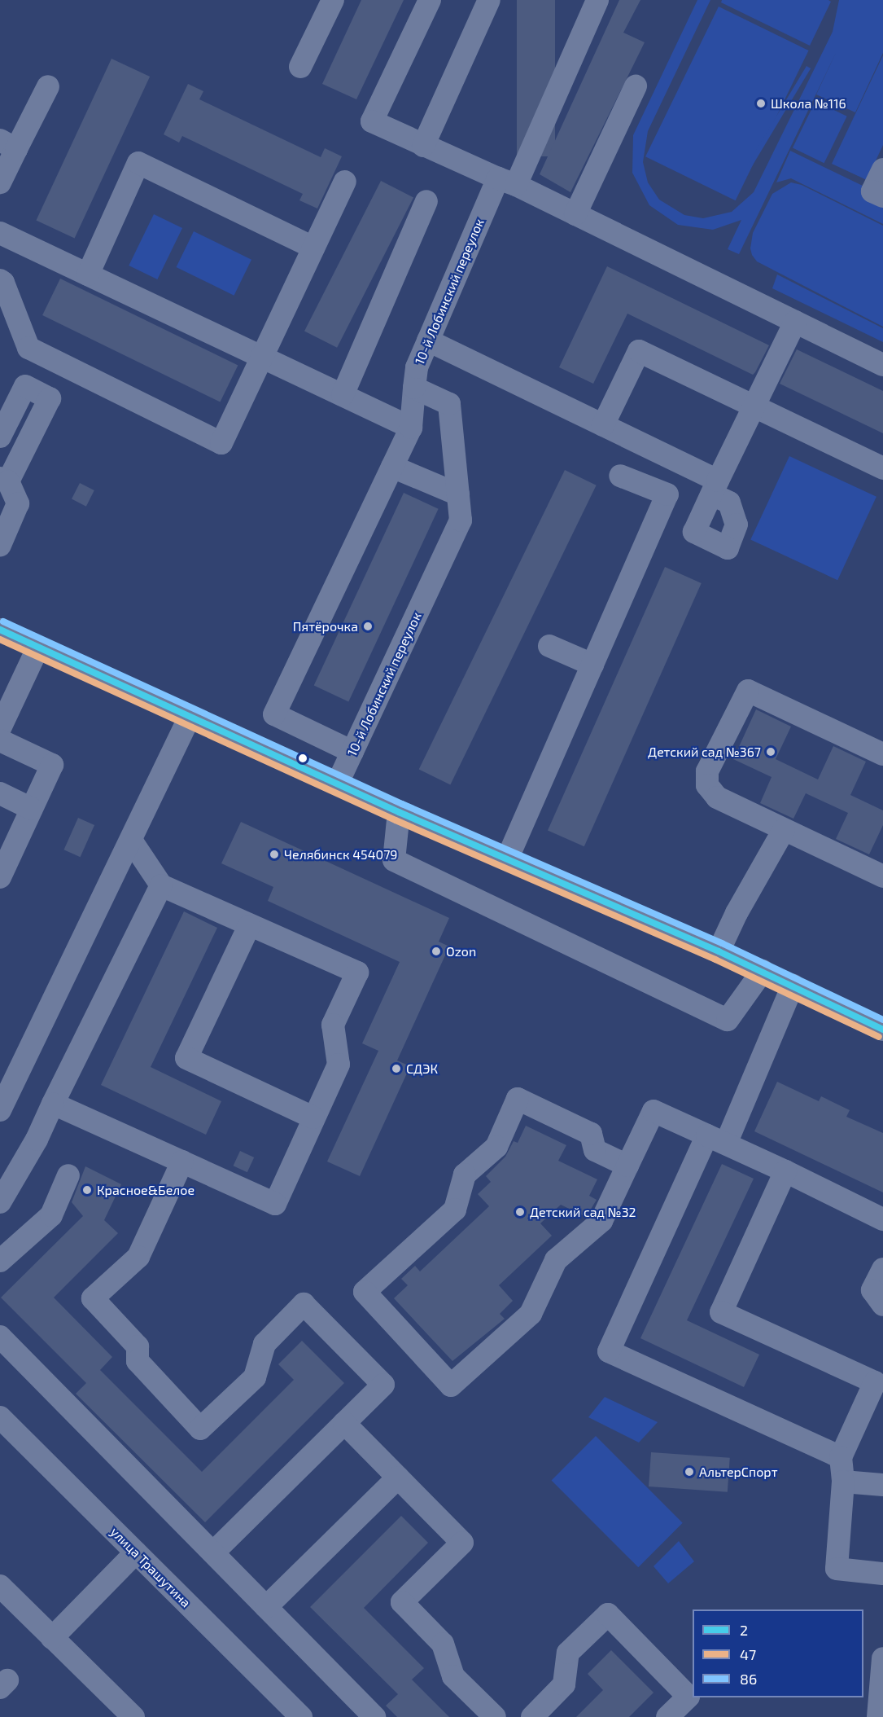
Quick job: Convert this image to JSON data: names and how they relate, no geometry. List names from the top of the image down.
{
  "streets": {
    "street": ["10-й Лобинский переулок", "улица Трашутина"]
  },
  "places": [
    "Школа №116",
    "Пятёрочка",
    "Детский сад №367",
    "Челябинск 454079",
    "Ozon",
    "СДЭК",
    "Красное&Белое",
    "Детский сад №32",
    "АльтерСпорт"
  ],
  "lines": ["transit line 86", "transit line 2", "transit line 47"],
  "legend": ["2", "47", "86"]
}
